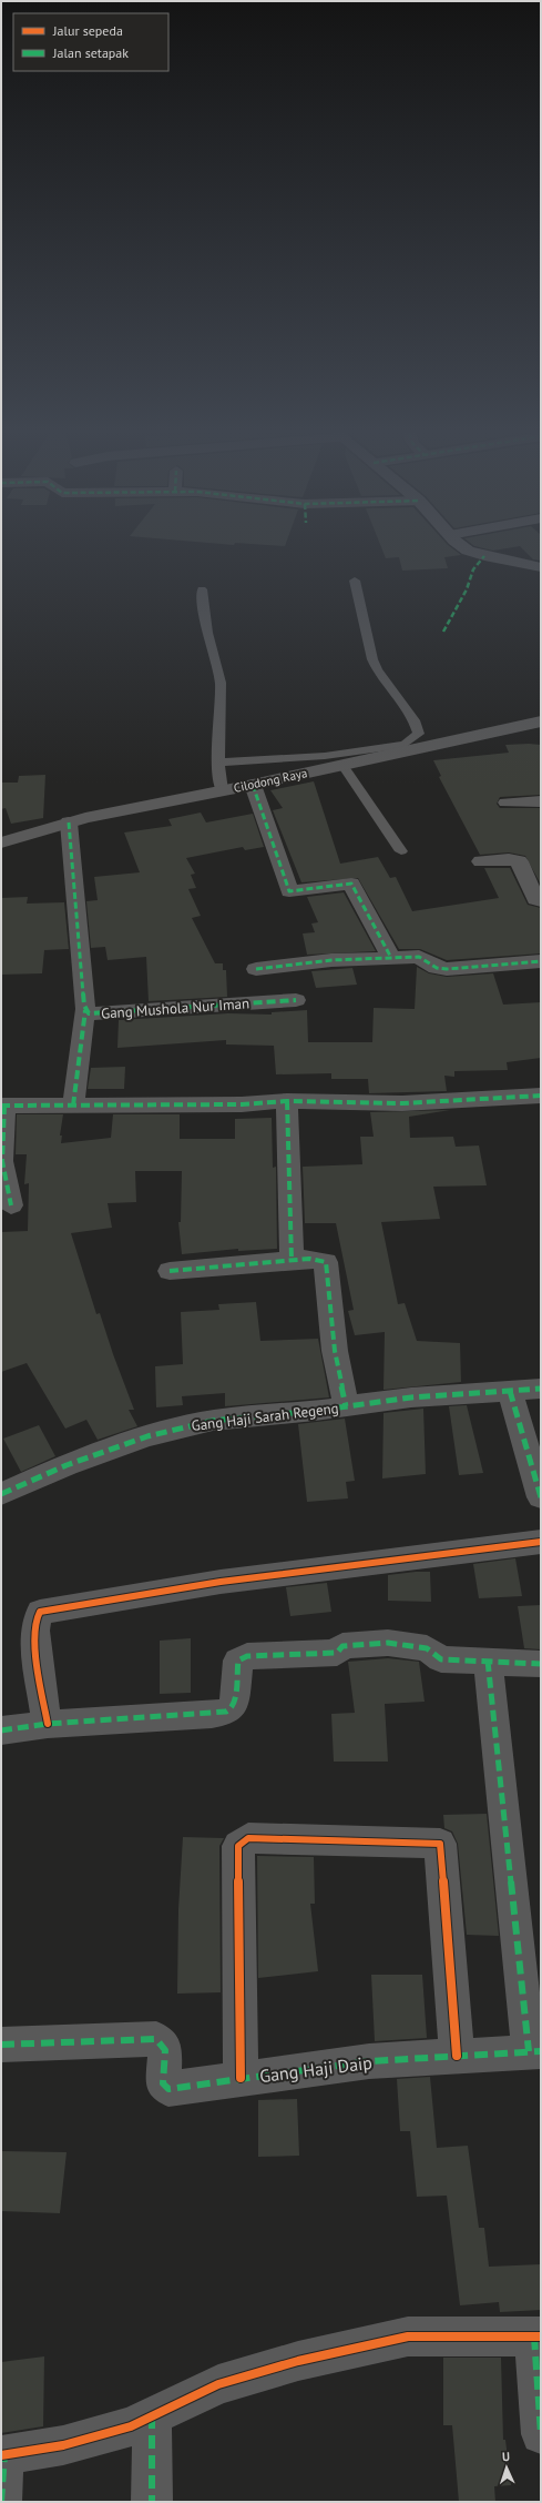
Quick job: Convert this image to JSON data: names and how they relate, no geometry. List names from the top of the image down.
{
  "streets": {
    "street": [
      "Cilodong Raya",
      "Gang Mushola Nur Iman",
      "Gang Haji Sarah Regeng",
      "Gang Haji Daip"
    ]
  },
  "crossings": [
    ["Cilodong Raya", "Gang Mushola Nur Iman"]
  ],
  "legend": ["Jalur sepeda", "Jalan setapak"],
  "north": "top"
}
